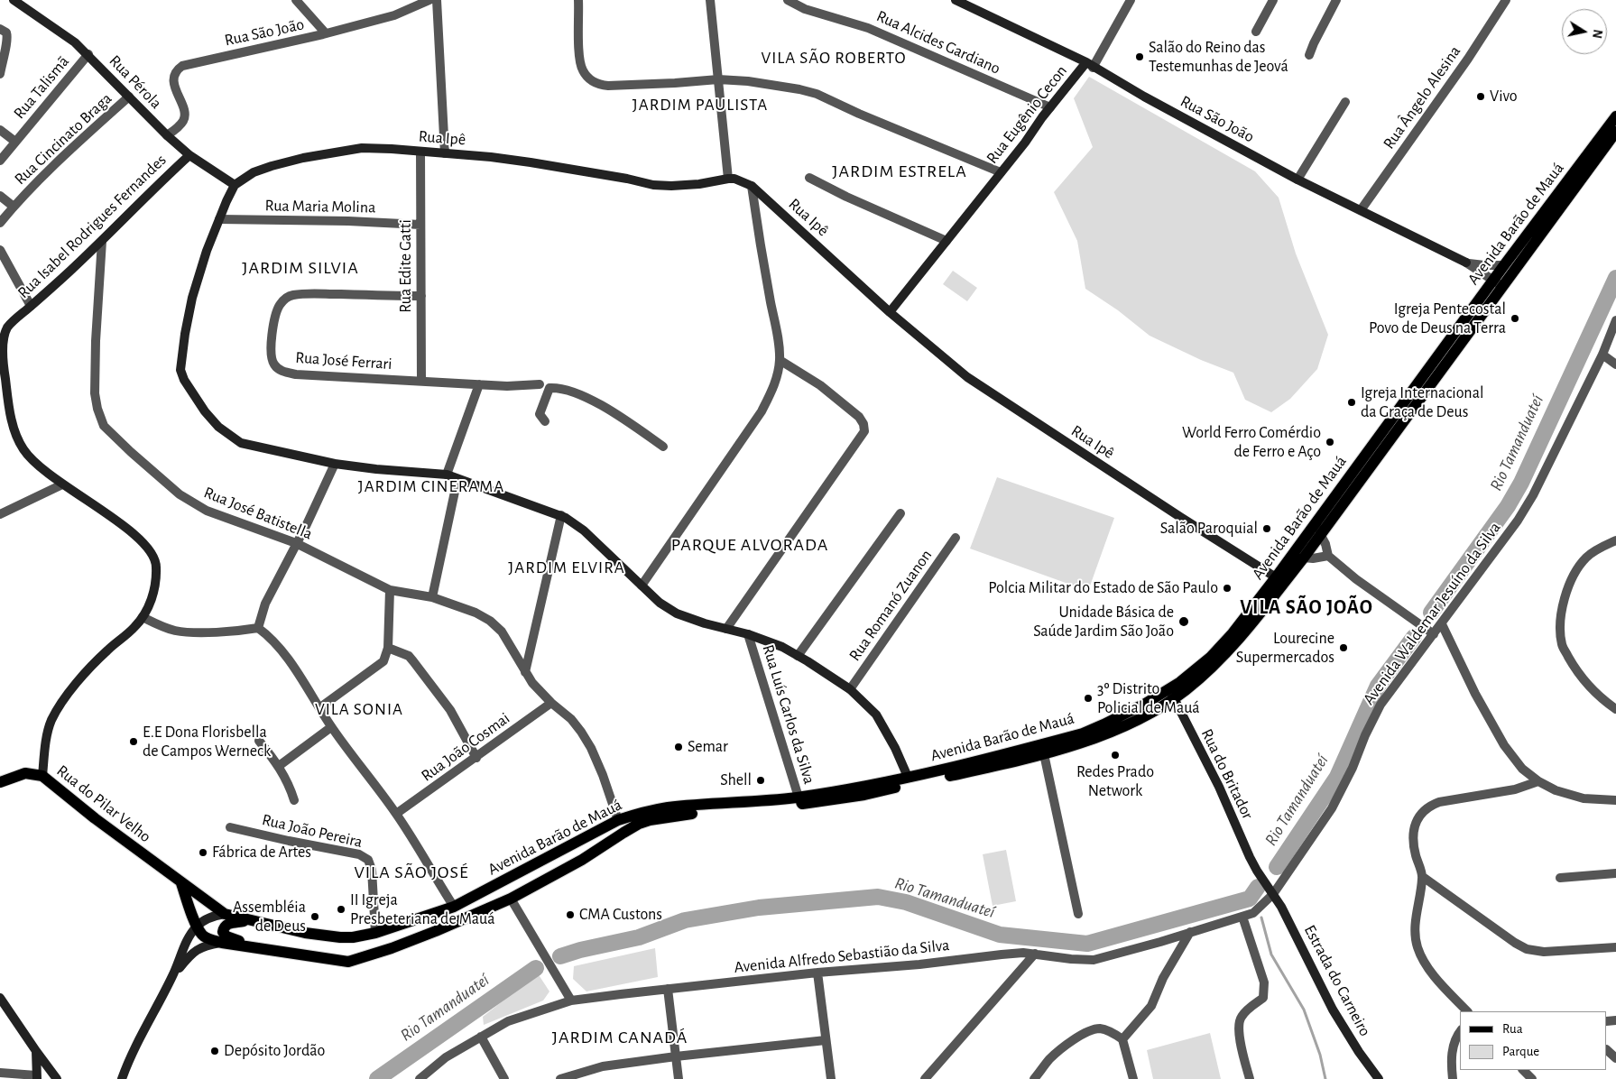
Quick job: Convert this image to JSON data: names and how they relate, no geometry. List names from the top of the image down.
{
  "streets": {
    "main road": ["Avenida Barão de Mauá", "Rua do Pilar Velho"],
    "street": [
      "Rua São João",
      "Rua Alcides Gardiano",
      "Rua Pérola",
      "Rua Talismã",
      "Rua Ângelo Alesina",
      "Rua Eugênio Cecon",
      "Rua Ipê",
      "Rua Cincinato Braga",
      "Rua Maria Molina",
      "Rua Isabel Rodrigues Fernandes",
      "Rua Edite Gatti",
      "Rua José Ferrari",
      "Rua José Batistella",
      "Rua Romanó Zuanon",
      "Avenida Waldemar Jesuíno da Silva",
      "Rua Luís Carlos da Silva",
      "Rua João Cosmai",
      "Rua do Britador",
      "Rua João Pereira",
      "Avenida Alfredo Sebastião da Silva",
      "Estrada do Carneiro"
    ]
  },
  "crossings": [
    ["Rua São João", "Rua Pérola"],
    ["Rua São João", "Rua Ângelo Alesina"],
    ["Rua São João", "Rua Eugênio Cecon"],
    ["Rua São João", "Avenida Barão de Mauá"],
    ["Rua Alcides Gardiano", "Rua Eugênio Cecon"],
    ["Rua Pérola", "Rua Talismã"],
    ["Rua Pérola", "Rua Ipê"],
    ["Rua Pérola", "Rua Cincinato Braga"],
    ["Rua Pérola", "Rua Isabel Rodrigues Fernandes"],
    ["Rua Eugênio Cecon", "Rua Ipê"],
    ["Rua Ipê", "Avenida Barão de Mauá"],
    ["Rua Ipê", "Rua Edite Gatti"],
    ["Rua Maria Molina", "Rua Edite Gatti"],
    ["Avenida Barão de Mauá", "Rua José Batistella"],
    ["Avenida Barão de Mauá", "Rua Luís Carlos da Silva"],
    ["Avenida Barão de Mauá", "Rua do Britador"],
    ["Avenida Barão de Mauá", "Rua do Pilar Velho"],
    ["Avenida Barão de Mauá", "Rua João Pereira"],
    ["Rua Isabel Rodrigues Fernandes", "Rua José Batistella"],
    ["Rua Edite Gatti", "Rua José Ferrari"],
    ["Rua José Batistella", "Rua João Cosmai"],
    ["Avenida Waldemar Jesuíno da Silva", "Rua do Britador"],
    ["Avenida Waldemar Jesuíno da Silva", "Avenida Alfredo Sebastião da Silva"],
    ["Avenida Waldemar Jesuíno da Silva", "Estrada do Carneiro"],
    ["Rua do Britador", "Avenida Alfredo Sebastião da Silva"],
    ["Rua do Britador", "Estrada do Carneiro"],
    ["Avenida Alfredo Sebastião da Silva", "Estrada do Carneiro"]
  ],
  "districts": [
    "VILA SÃO ROBERTO",
    "JARDIM PAULISTA",
    "JARDIM ESTRELA",
    "JARDIM SILVIA",
    "JARDIM CINERAMA",
    "PARQUE ALVORADA",
    "JARDIM ELVIRA",
    "VILA SÃO JOÃO",
    "VILA SONIA",
    "VILA SÃO JOSÉ",
    "JARDIM CANADÁ"
  ],
  "water": ["Rio Tamanduateí"],
  "places": [
    "Salão do Reino das Testemunhas de Jeová",
    "Vivo",
    "Igreja Pentecostal Povo de Deus na Terra",
    "Igreja Internacional da Graça de Deus",
    "World Ferro Comérdio de Ferro e Aço",
    "Salão Paroquial",
    "Polcia Militar do Estado de São Paulo",
    "Unidade Básica de Saúde Jardim São João",
    "Lourecine Supermercados",
    "3º Distrito Policial de Mauá",
    "E.E Dona Florisbella de Campos Werneck",
    "Semar",
    "Redes Prado Network",
    "Shell",
    "Fábrica de Artes",
    "II Igreja Presbeteriana de Mauá",
    "CMA Custons",
    "Assembléia de Deus",
    "Depósito Jordão"
  ],
  "legend": ["Rua", "Parque"],
  "north": "right"
}
